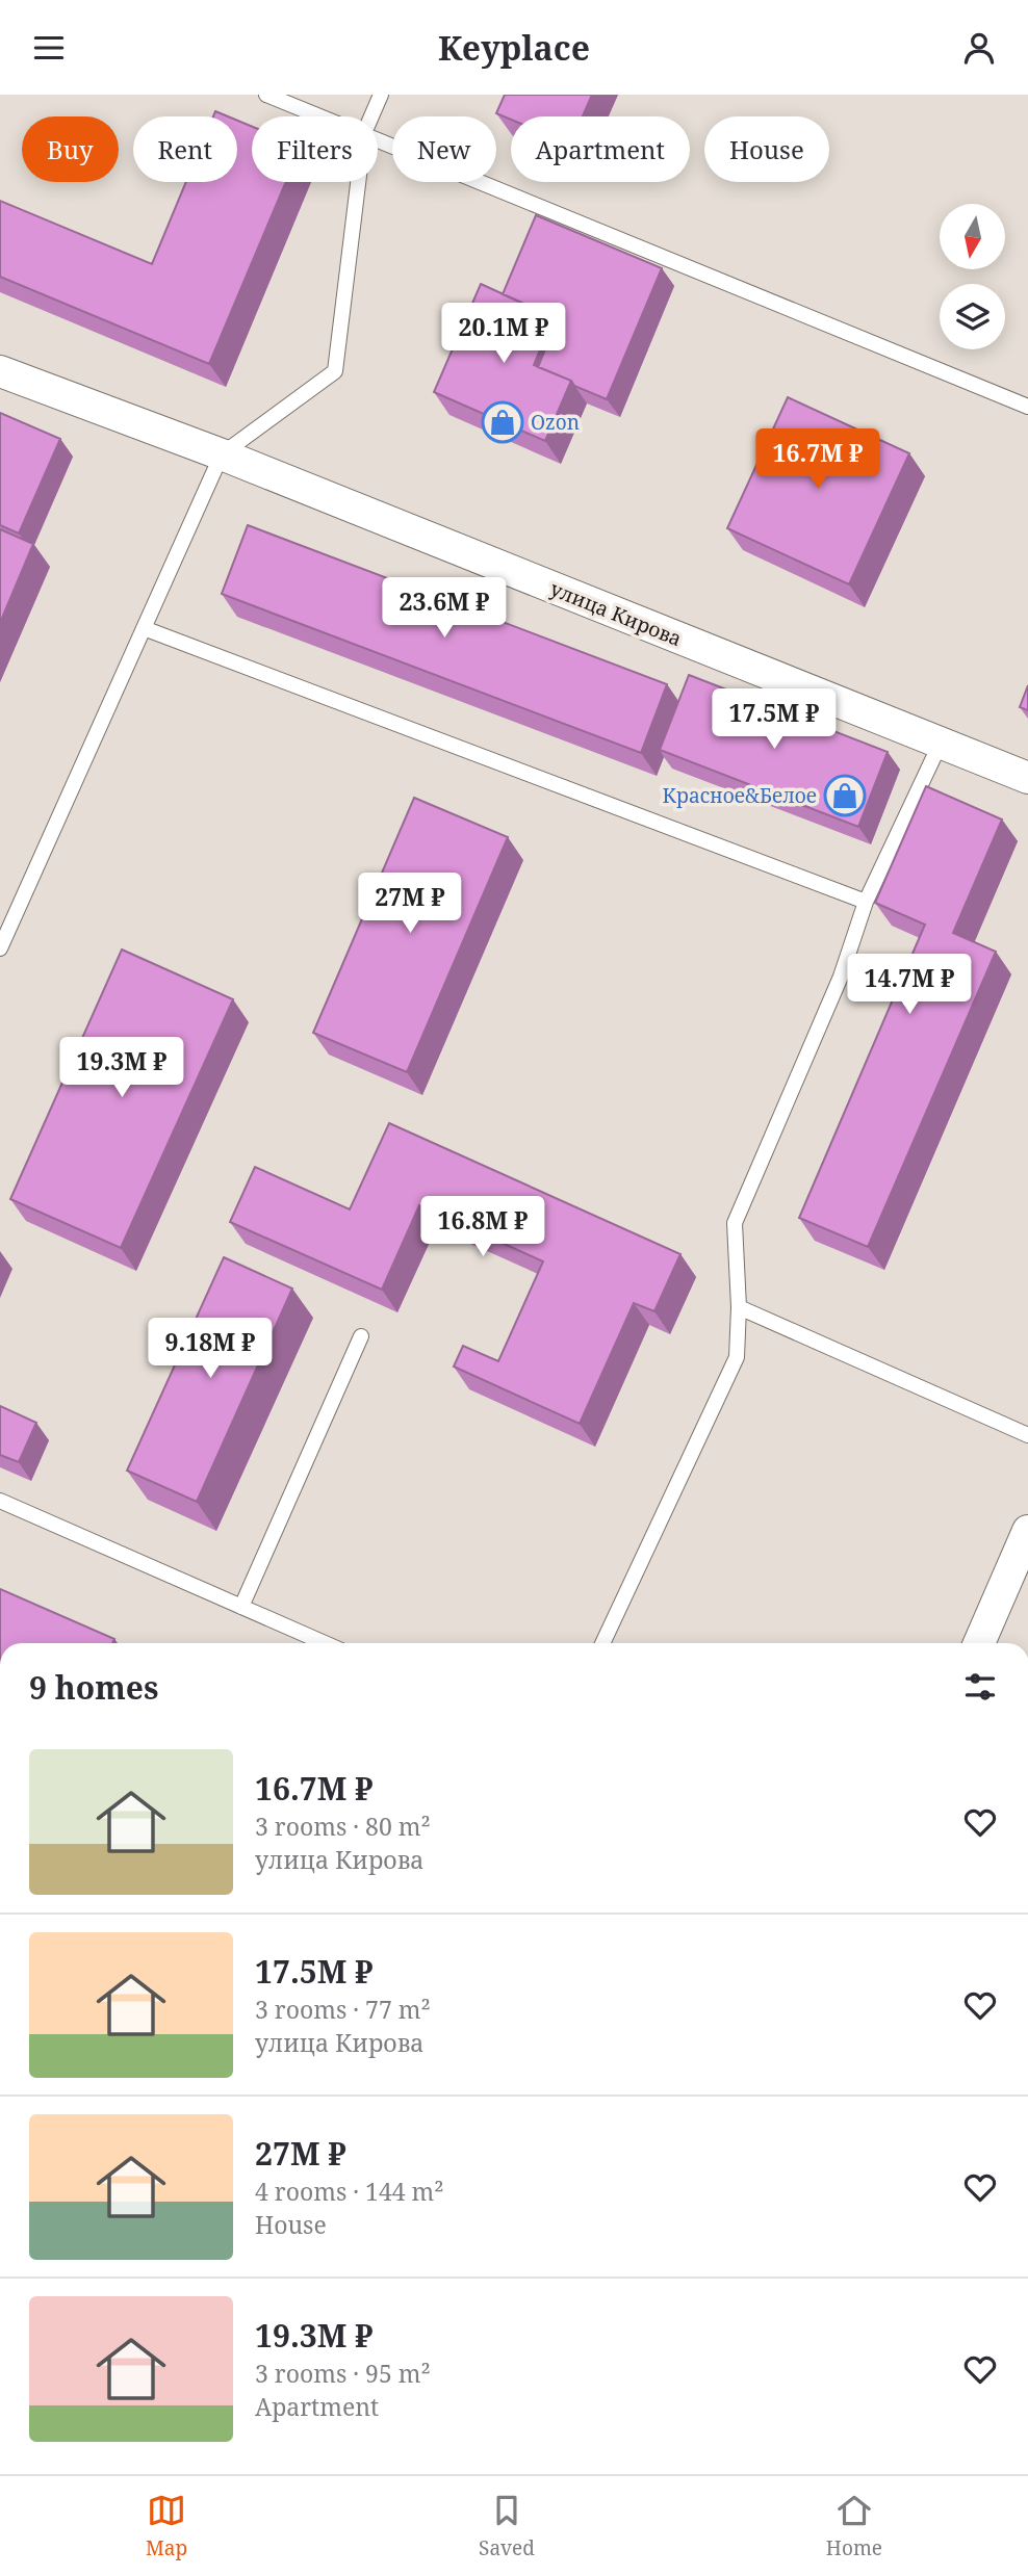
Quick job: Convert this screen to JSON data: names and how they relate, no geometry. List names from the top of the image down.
{
  "streets": {
    "street": ["улица Кирова"]
  },
  "places": {
    "shop": ["Ozon", "Красное&Белое"]
  },
  "north": "bottom",
  "page": {
    "header": "Keyplace",
    "chip": [
      "Buy",
      "Rent",
      "Filters",
      "New",
      "Apartment",
      "House"
    ],
    "price": [
      "20.1M ₽",
      "16.7M ₽",
      "23.6M ₽",
      "17.5M ₽",
      "27M ₽",
      "14.7M ₽",
      "19.3M ₽",
      "16.8M ₽",
      "9.18M ₽"
    ],
    "heading": "9 homes",
    "list": [
      {
        "name": "16.7M ₽",
        "note": "3 rooms · 80 m² · улица Кирова"
      },
      {
        "name": "17.5M ₽",
        "note": "3 rooms · 77 m² · улица Кирова"
      },
      {
        "name": "27M ₽",
        "note": "4 rooms · 144 m² · House"
      },
      {
        "name": "19.3M ₽",
        "note": "3 rooms · 95 m² · Apartment"
      }
    ],
    "tabs": ["Map", "Saved", "Home"]
  }
}
